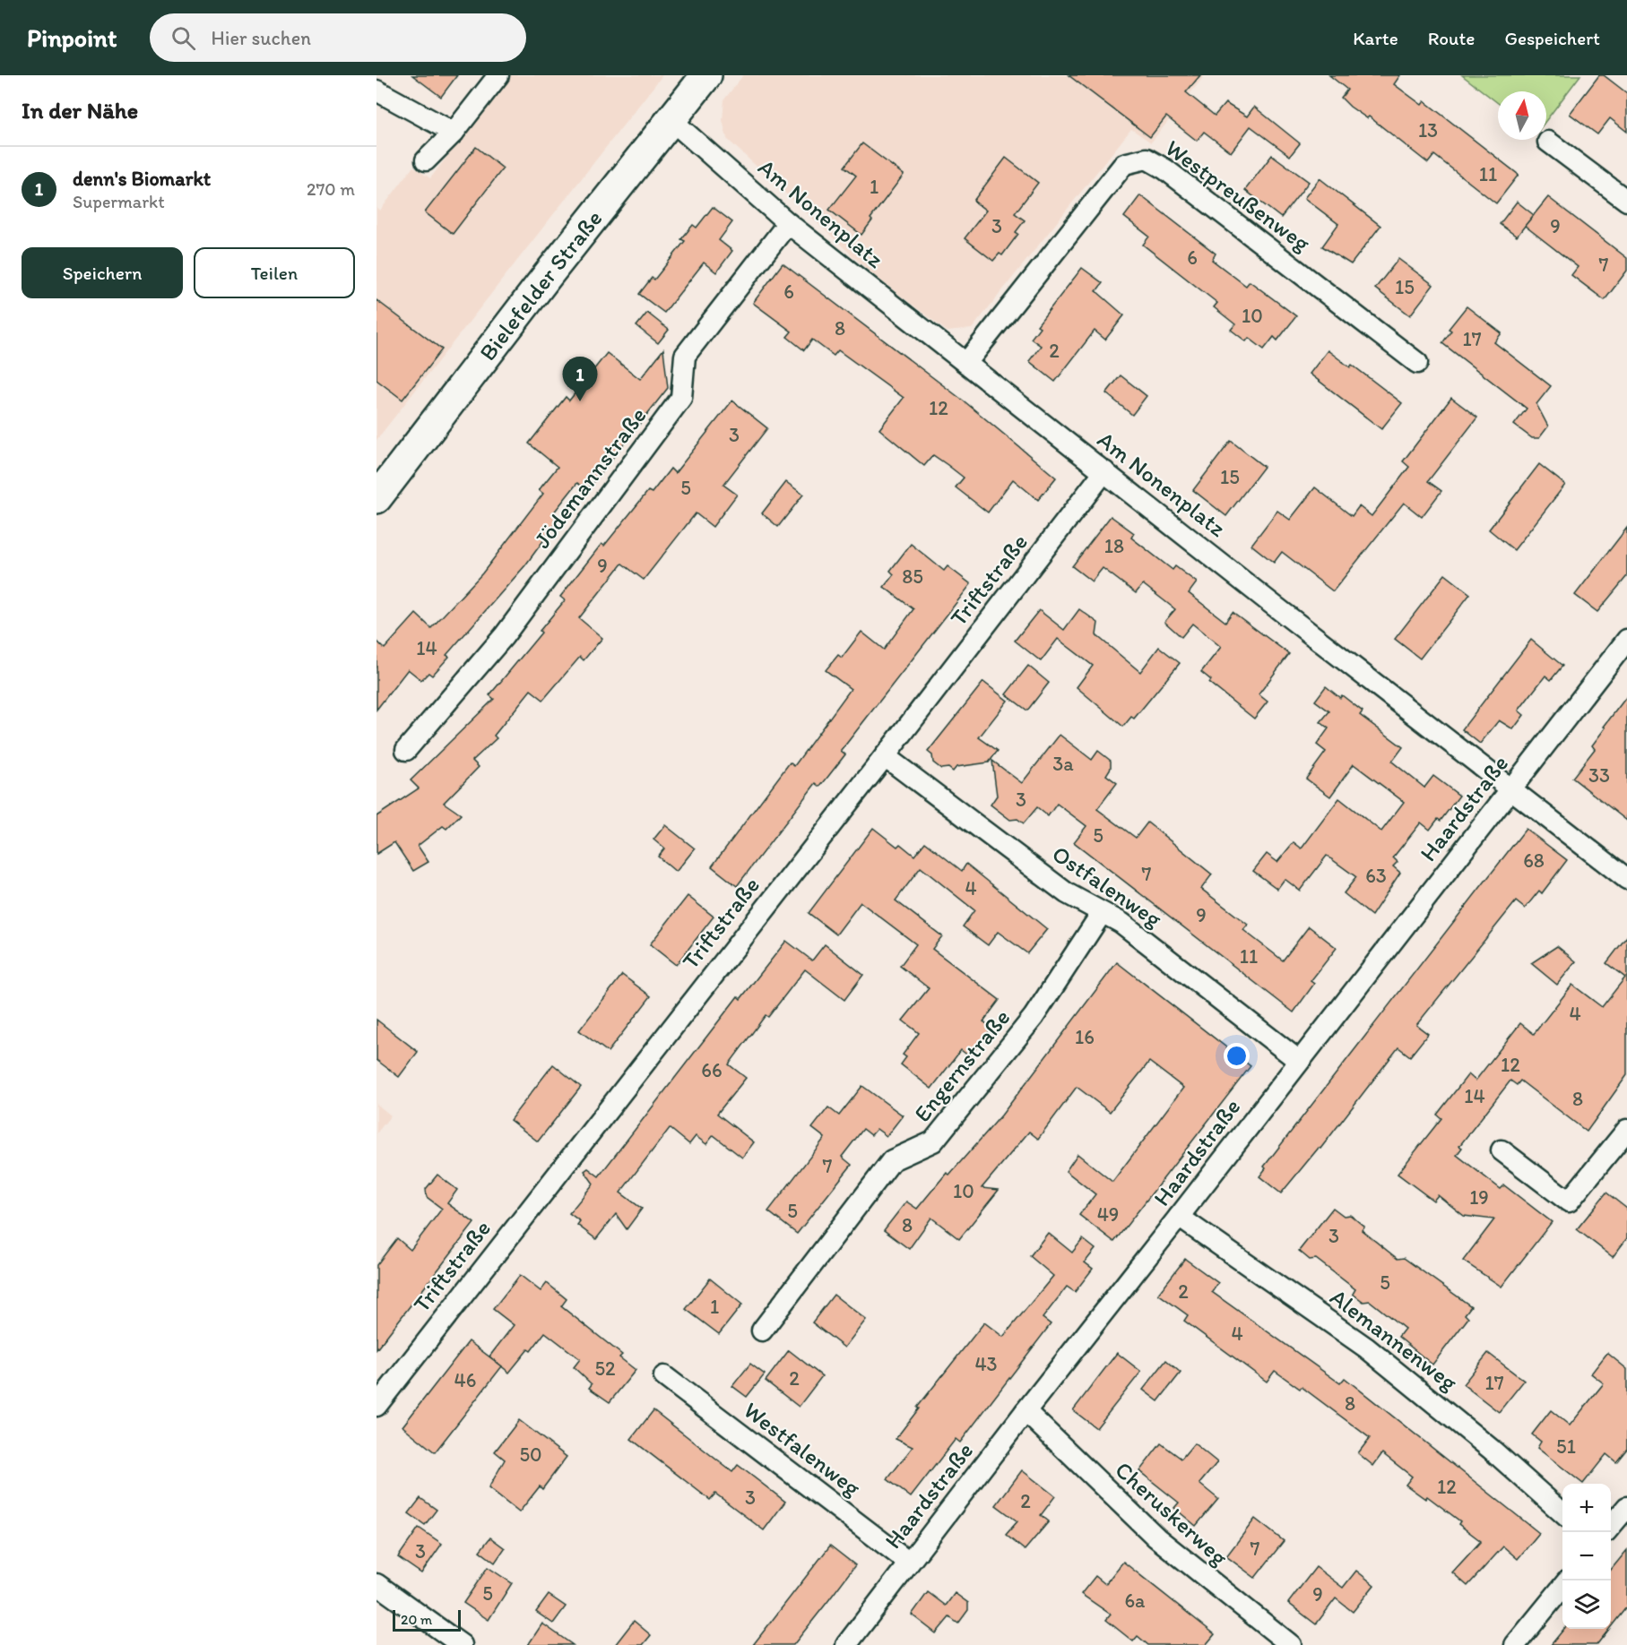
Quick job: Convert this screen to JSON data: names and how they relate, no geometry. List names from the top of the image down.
{
  "streets": {
    "main road": ["Bielefelder Straße"],
    "street": [
      "Westpreußenweg",
      "Am Nonenplatz",
      "Jödemannstraße",
      "Triftstraße",
      "Haardstraße",
      "Ostfalenweg",
      "Engernstraße",
      "Alemannenweg",
      "Westfalenweg",
      "Cheruskerweg"
    ]
  },
  "crossings": [
    ["Westpreußenweg", "Am Nonenplatz"],
    ["Am Nonenplatz", "Bielefelder Straße"],
    ["Am Nonenplatz", "Jödemannstraße"],
    ["Am Nonenplatz", "Triftstraße"],
    ["Am Nonenplatz", "Haardstraße"],
    ["Triftstraße", "Ostfalenweg"],
    ["Haardstraße", "Ostfalenweg"],
    ["Haardstraße", "Alemannenweg"],
    ["Haardstraße", "Westfalenweg"],
    ["Haardstraße", "Cheruskerweg"],
    ["Ostfalenweg", "Engernstraße"]
  ],
  "house_numbers": [
    "13",
    "11",
    "1",
    "3",
    "9",
    "6",
    "7",
    "15",
    "6",
    "10",
    "8",
    "17",
    "2",
    "12",
    "3",
    "15",
    "5",
    "18",
    "9",
    "85",
    "14",
    "3a",
    "33",
    "3",
    "5",
    "68",
    "7",
    "63",
    "4",
    "9",
    "11",
    "4",
    "16",
    "12",
    "66",
    "14",
    "8",
    "7",
    "10",
    "19",
    "5",
    "49",
    "8",
    "3",
    "5",
    "2",
    "1",
    "4",
    "43",
    "52",
    "2",
    "46",
    "17",
    "8",
    "51",
    "50",
    "12",
    "3",
    "2",
    "7",
    "3",
    "5",
    "9",
    "6a"
  ],
  "scale_bar": "20 m",
  "north": "top",
  "page": {
    "header": "Pinpoint",
    "search": "Hier suchen",
    "nav": ["Karte", "Route", "Gespeichert"],
    "heading": "In der Nähe",
    "list": [
      {
        "mark": "1",
        "name": "denn's Biomarkt",
        "note": "Supermarkt",
        "value": "270 m"
      }
    ],
    "buttons": ["Speichern", "Teilen"],
    "pins": "1",
    "map_buttons": ["+", "−"],
    "scale": "20 m"
  }
}
